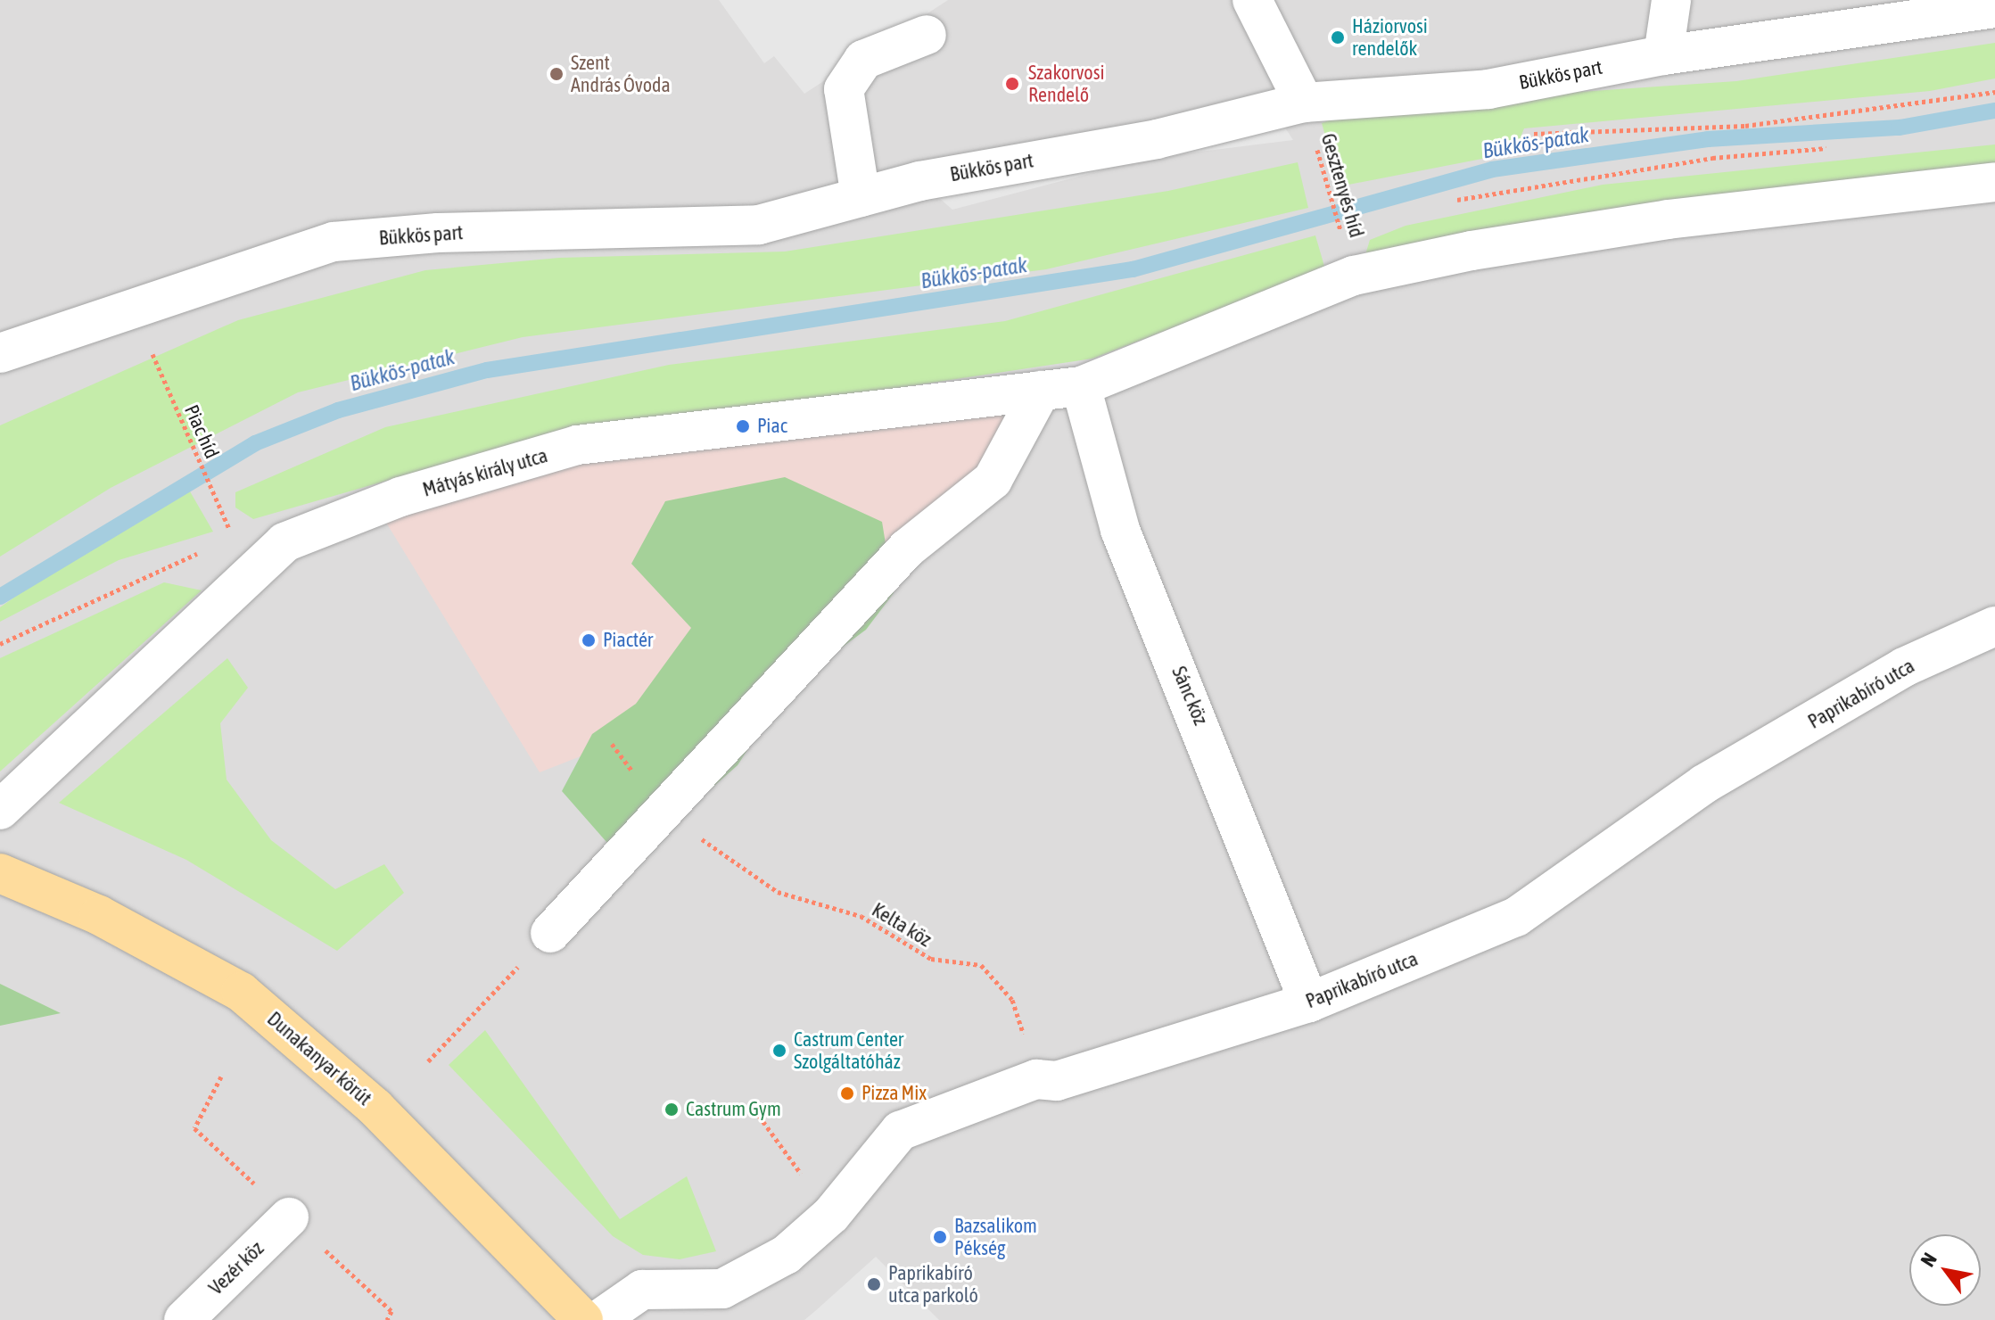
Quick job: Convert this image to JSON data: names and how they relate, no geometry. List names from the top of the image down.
{
  "streets": {
    "main road": ["Dunakanyar körút"],
    "street": [
      "Bükkös part",
      "Mátyás király utca",
      "Paprikabíró utca",
      "Sánc köz",
      "Vezér köz"
    ],
    "path": ["Gesztenyés híd", "Piac híd", "Kelta köz"]
  },
  "crossings": [
    ["Bükkös part", "Gesztenyés híd"],
    ["Mátyás király utca", "Sánc köz"],
    ["Paprikabíró utca", "Sánc köz"],
    ["Paprikabíró utca", "Kelta köz"]
  ],
  "water": ["Bükkös-patak"],
  "places": [
    "Háziorvosi rendelők",
    "Szent András Óvoda",
    "Szakorvosi Rendelő",
    "Piac",
    "Piactér",
    "Castrum Center Szolgáltatóház",
    "Pizza Mix",
    "Castrum Gym",
    "Bazsalikom Pékség",
    "Paprikabíró utca parkoló"
  ],
  "north": "top left"
}
